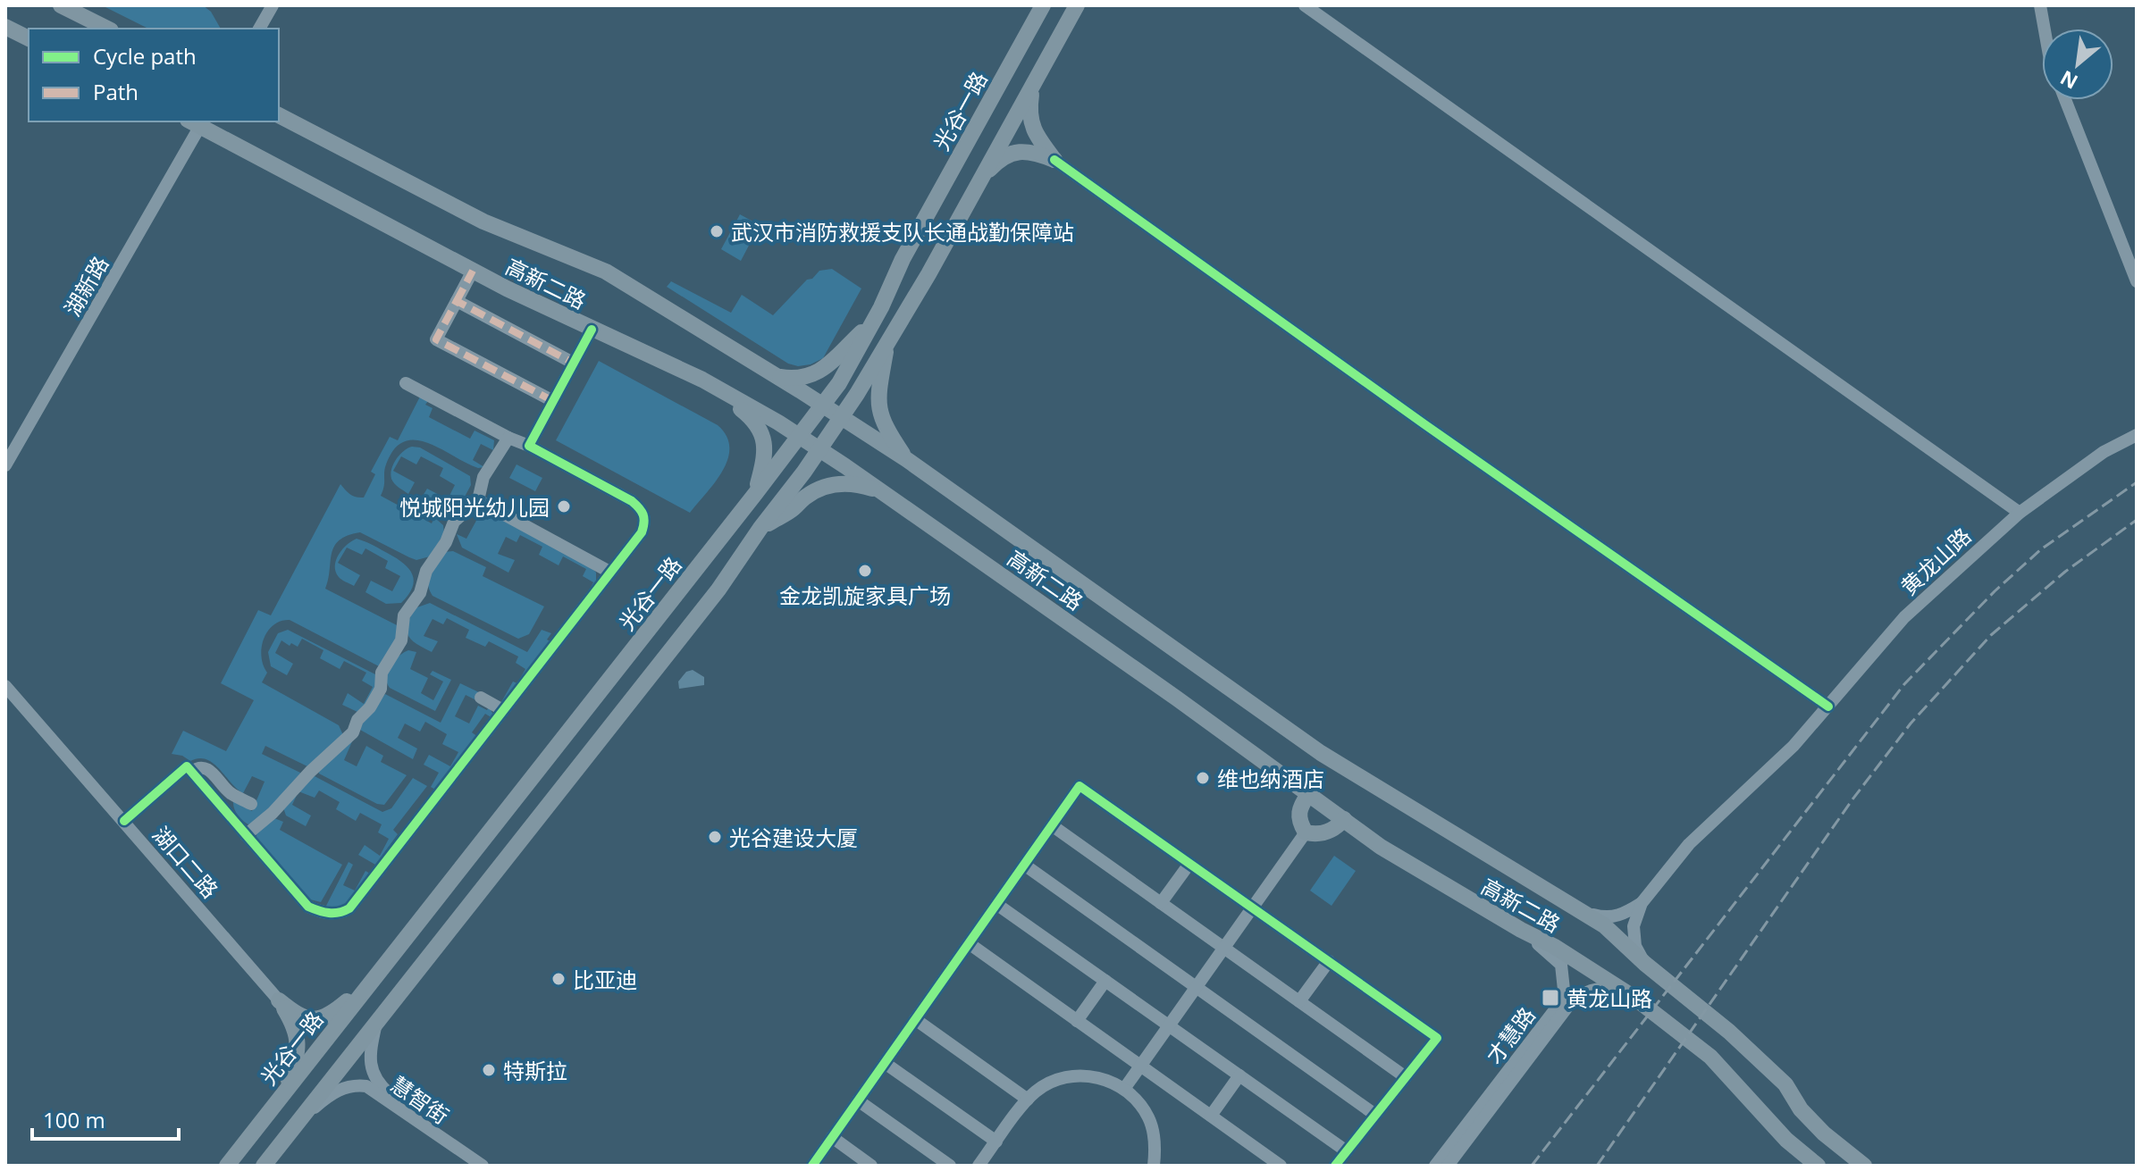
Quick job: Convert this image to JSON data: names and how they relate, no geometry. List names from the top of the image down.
{
  "streets": {
    "main road": ["光谷一路", "高新二路"],
    "street": [
      "湖新路",
      "黄龙山路",
      "湖口二路",
      "才慧路",
      "慧智街"
    ]
  },
  "crossings": [
    ["光谷一路", "高新二路"],
    ["高新二路", "湖新路"],
    ["高新二路", "黄龙山路"],
    ["高新二路", "才慧路"]
  ],
  "places": {
    "other": [
      "武汉市消防救援支队长通战勤保障站",
      "悦城阳光幼儿园",
      "金龙凯旋家具广场",
      "维也纳酒店",
      "光谷建设大厦",
      "比亚迪",
      "特斯拉"
    ],
    "transit": ["黄龙山路"]
  },
  "legend": ["Cycle path", "Path"],
  "scale_bar": "100 m",
  "north": "bottom left"
}
